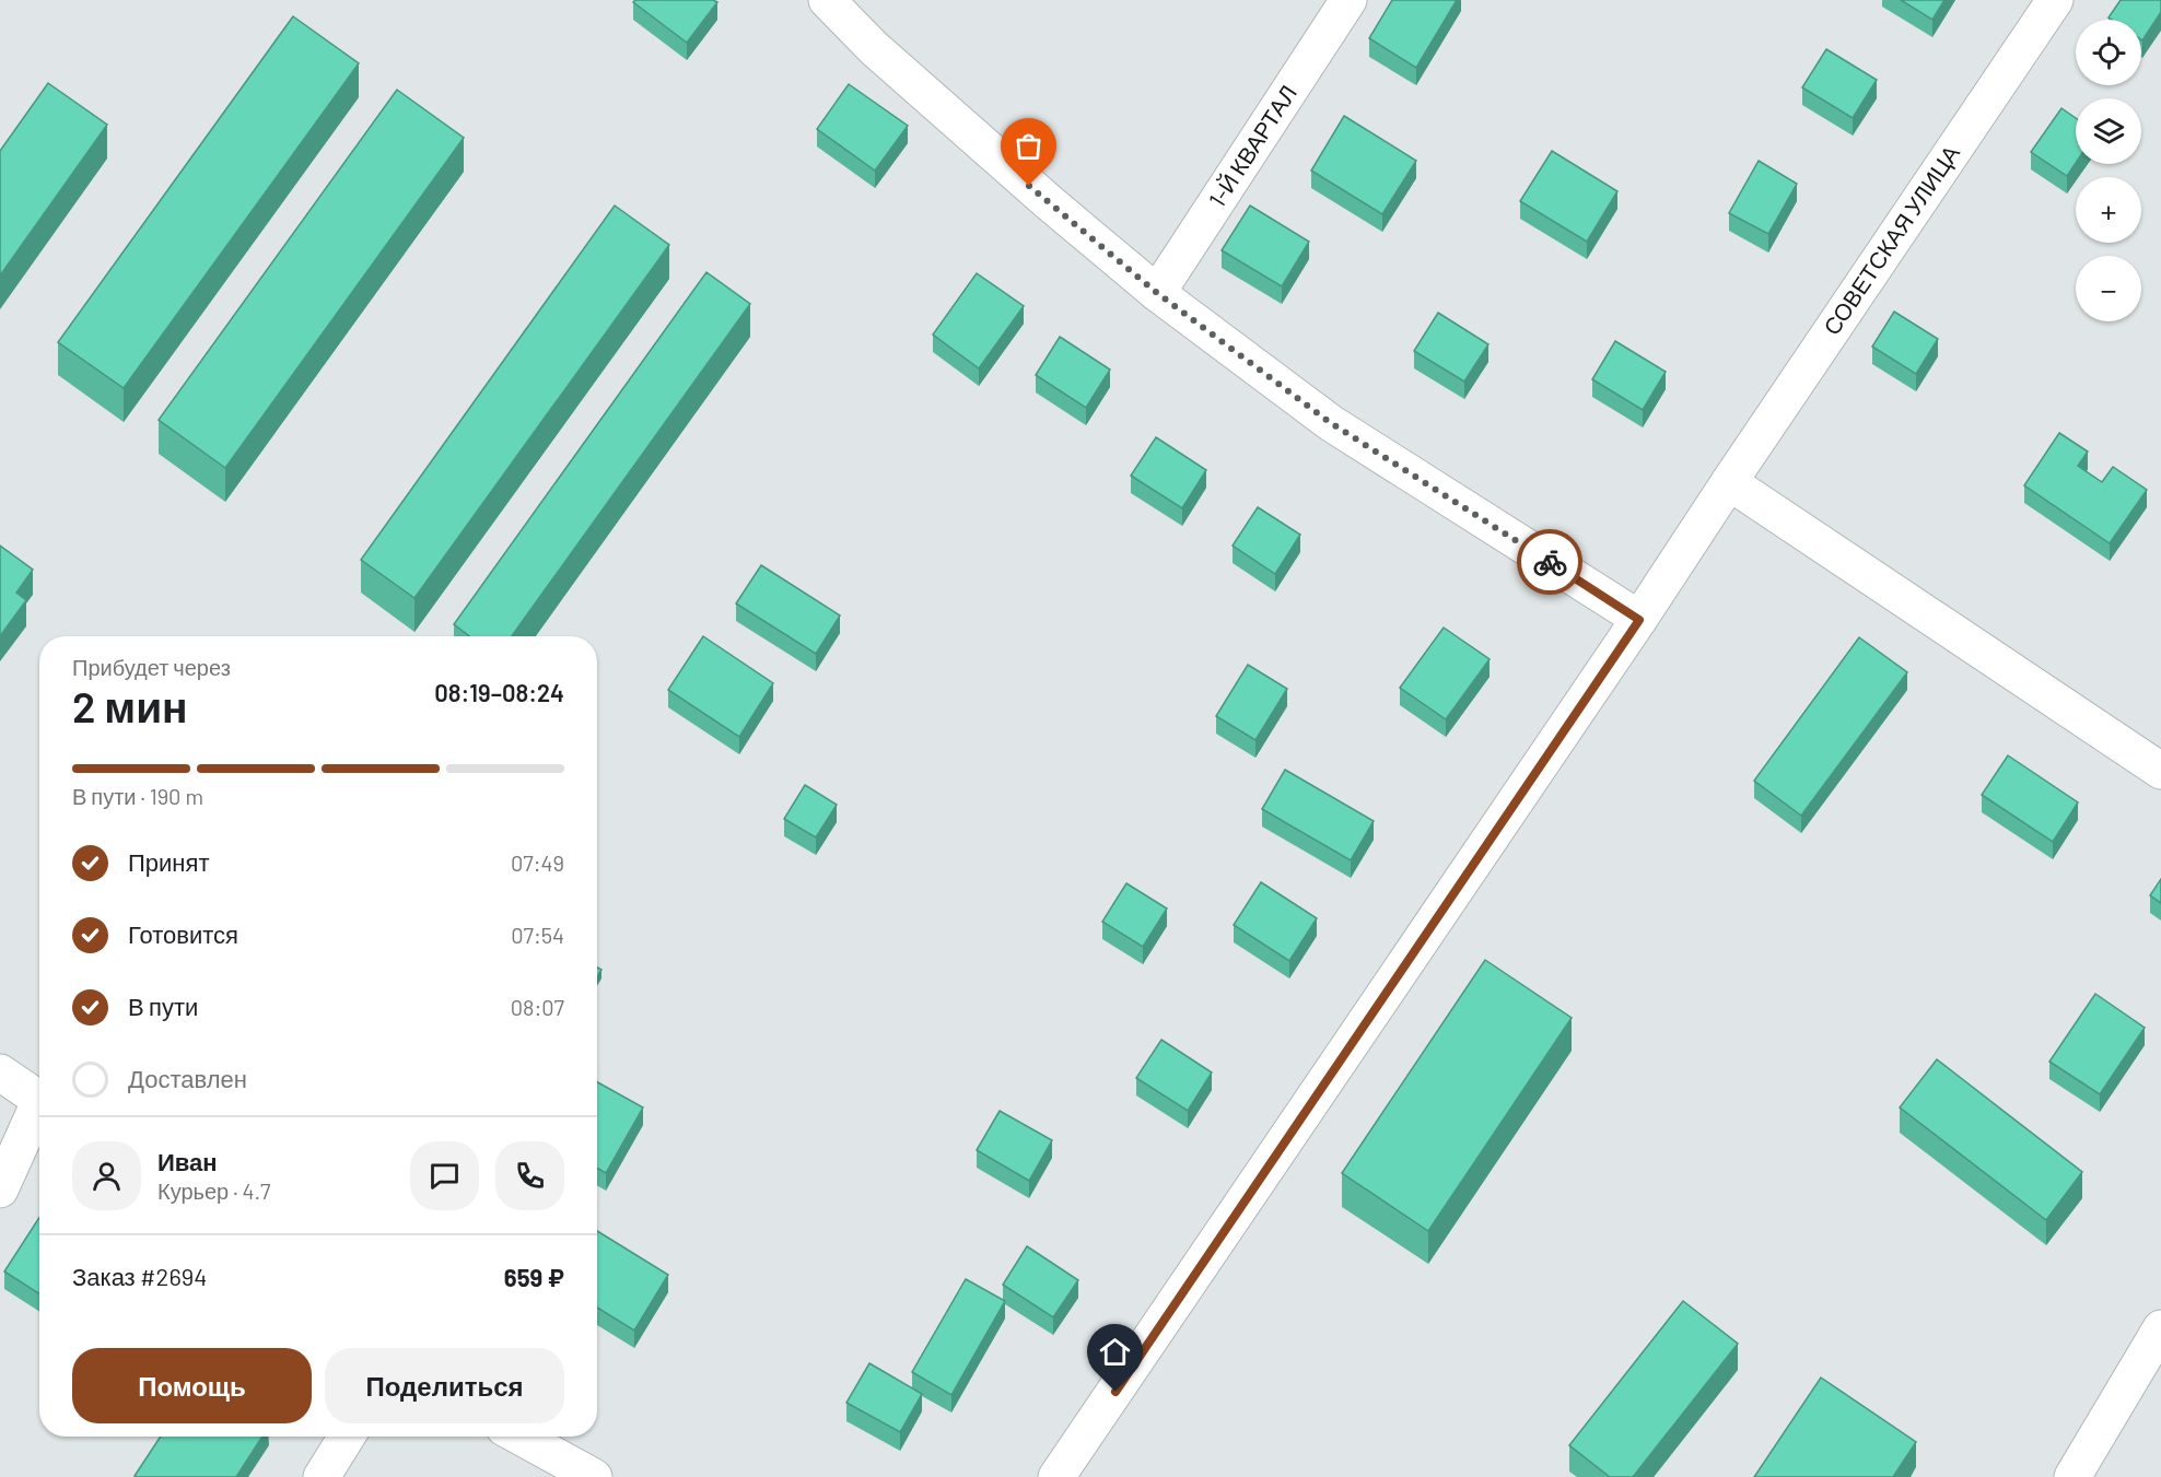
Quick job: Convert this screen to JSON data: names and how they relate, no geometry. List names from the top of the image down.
{
  "streets": {
    "main road": ["1-Й КВАРТАЛ", "СОВЕТСКАЯ УЛИЦА"]
  },
  "page": {
    "map_buttons": ["+", "−"],
    "heading": ["2 мин", "Прибудет через", "08:19–08:24"],
    "panel": [
      "Иван",
      "Курьер · 4.7",
      "Заказ #2694",
      "659 ₽"
    ],
    "bar": "В пути · 190 m",
    "list": [
      ["Принят", "07:49"],
      ["Готовится", "07:54"],
      ["В пути", "08:07"],
      "Доставлен"
    ],
    "buttons": ["Помощь", "Поделиться"]
  }
}
